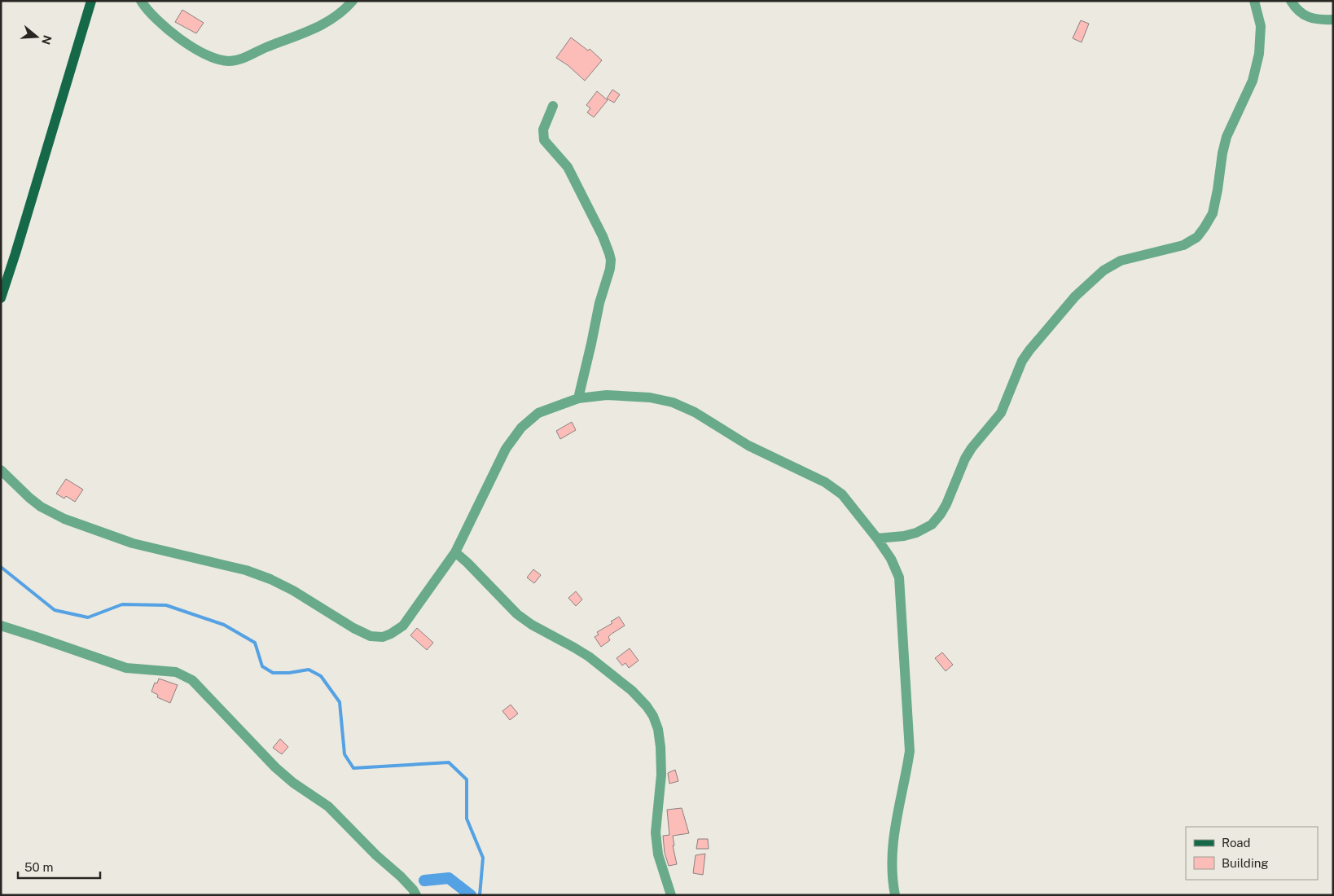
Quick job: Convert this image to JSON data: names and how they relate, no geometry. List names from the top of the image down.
{
  "legend": ["Road", "Building"],
  "scale_bar": "50 m",
  "north": "right"
}
